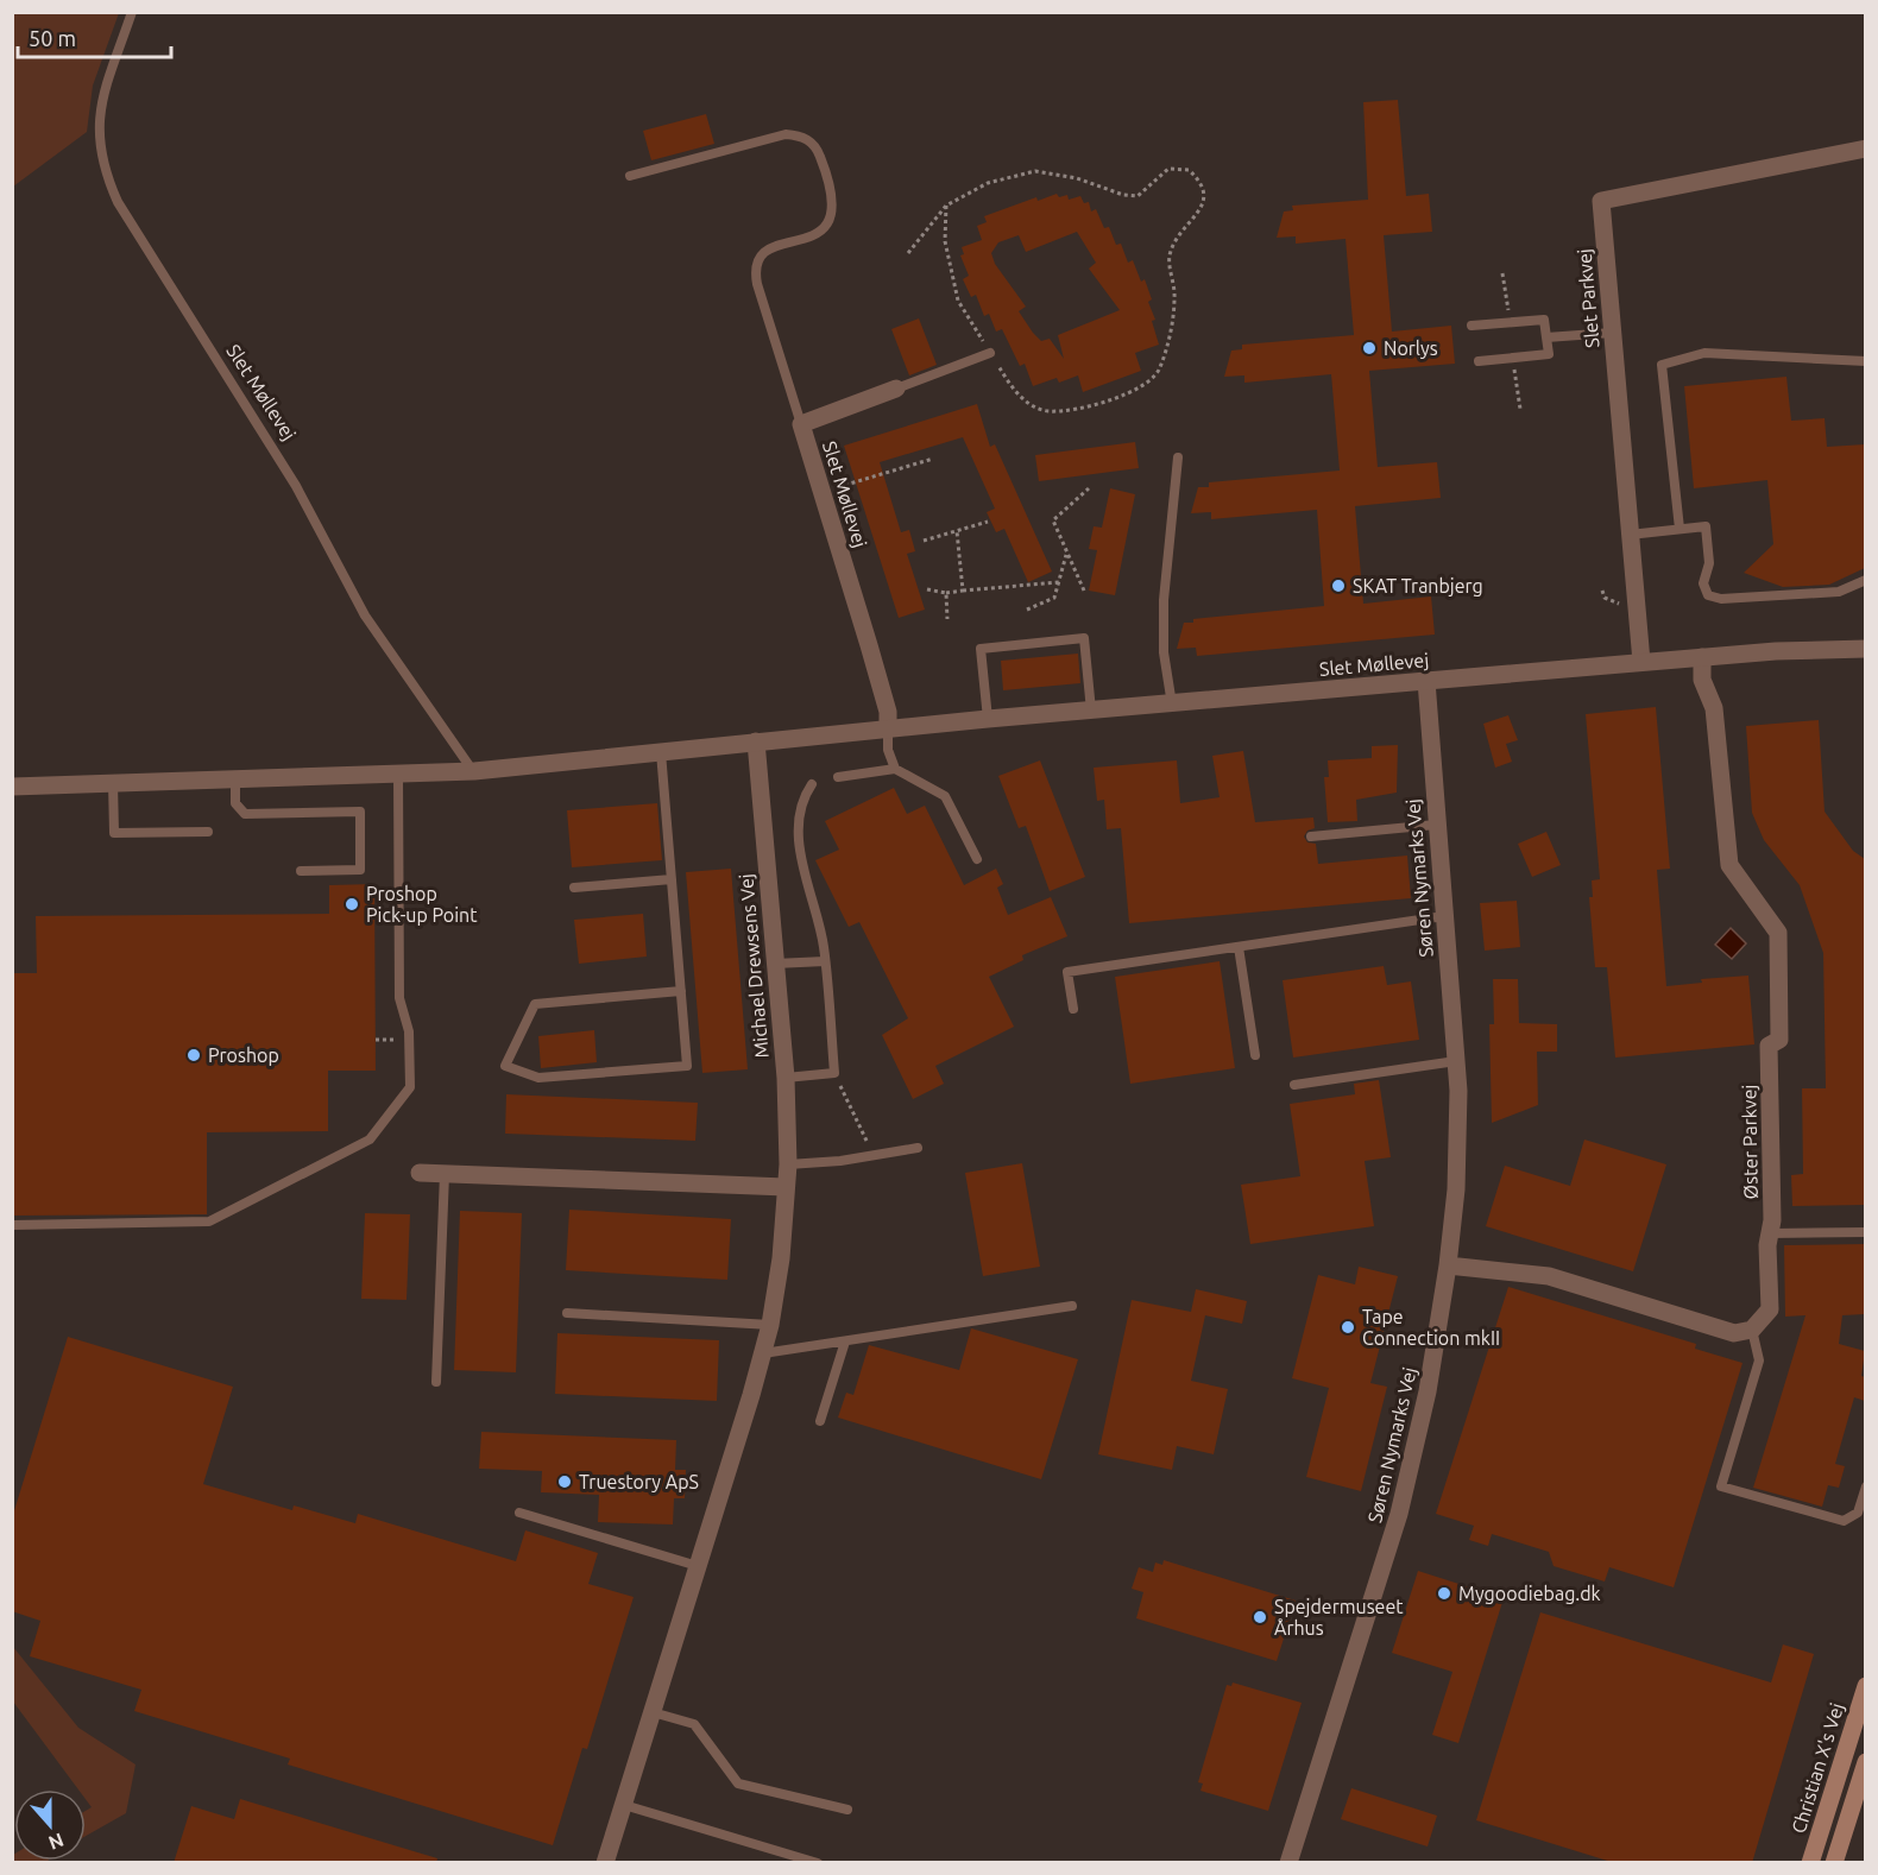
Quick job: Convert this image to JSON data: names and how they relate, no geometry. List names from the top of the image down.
{
  "streets": {
    "main road": ["Christian X's Vej"],
    "street": [
      "Slet Parkvej",
      "Slet Møllevej",
      "Søren Nymarks Vej",
      "Michael Drewsens Vej",
      "Øster Parkvej"
    ]
  },
  "crossings": [
    ["Slet Parkvej", "Slet Møllevej"],
    ["Slet Møllevej", "Søren Nymarks Vej"],
    ["Slet Møllevej", "Michael Drewsens Vej"],
    ["Slet Møllevej", "Øster Parkvej"]
  ],
  "places": [
    "Norlys",
    "SKAT Tranbjerg",
    "Proshop Pick-up Point",
    "Proshop",
    "Tape Connection mkII",
    "Truestory ApS",
    "Mygoodiebag.dk",
    "Spejdermuseet Århus"
  ],
  "scale_bar": "50 m",
  "north": "bottom"
}
